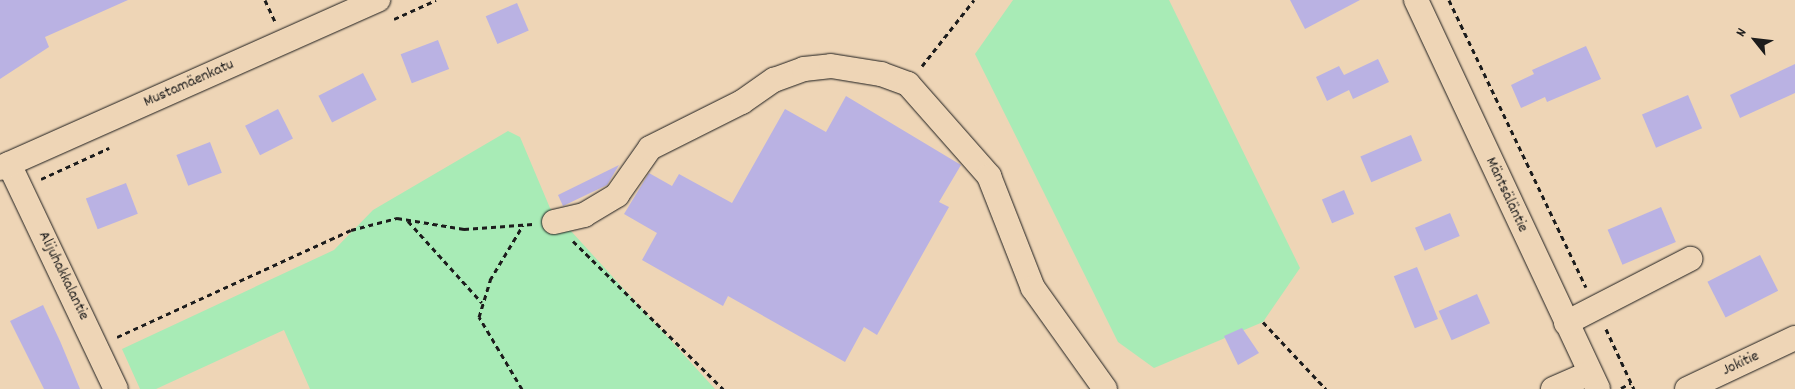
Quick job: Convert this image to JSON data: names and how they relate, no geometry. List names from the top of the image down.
{
  "streets": {
    "street": [
      "Mustamäenkatu",
      "Mäntsäläntie",
      "Alijuhakkalantie",
      "Jokitie"
    ]
  },
  "crossings": [
    ["Mustamäenkatu", "Alijuhakkalantie"]
  ],
  "north": "top left"
}
